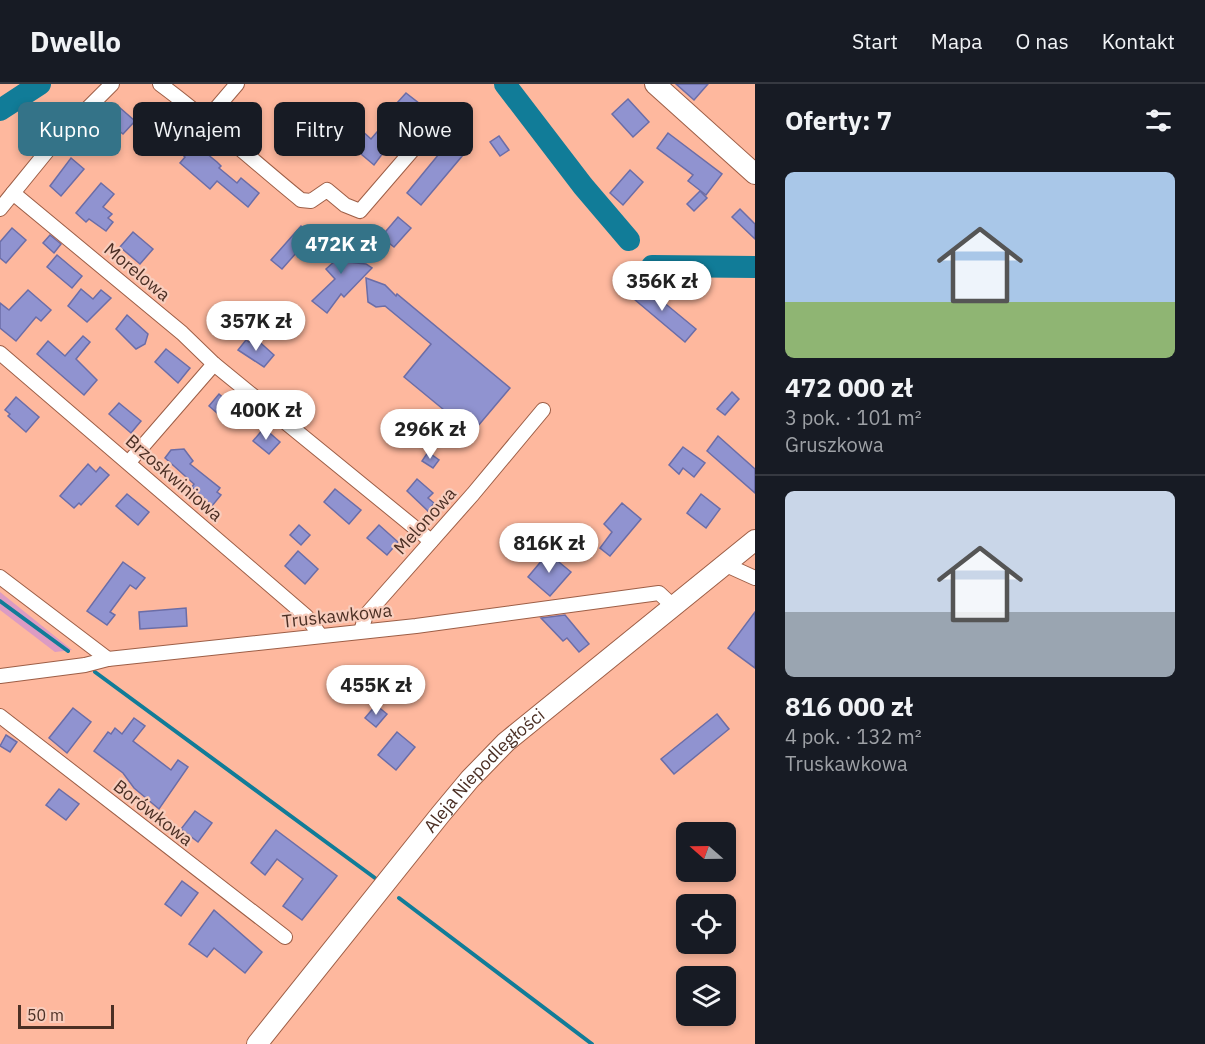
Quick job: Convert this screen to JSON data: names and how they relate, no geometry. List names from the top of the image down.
{
  "streets": {
    "street": [
      "Morelowa",
      "Brzoskwiniowa",
      "Melonowa",
      "Truskawkowa",
      "Aleja Niepodległości",
      "Borówkowa"
    ]
  },
  "crossings": [
    ["Morelowa", "Melonowa"],
    ["Brzoskwiniowa", "Truskawkowa"],
    ["Melonowa", "Truskawkowa"],
    ["Truskawkowa", "Aleja Niepodległości"]
  ],
  "scale_bar": "50 m",
  "north": "left",
  "page": {
    "header": "Dwello",
    "nav": [
      "Start",
      "Mapa",
      "O nas",
      "Kontakt"
    ],
    "heading": "Oferty: 7",
    "chip": [
      "Kupno",
      "Wynajem",
      "Filtry",
      "Nowe"
    ],
    "list": [
      {
        "name": "472 000 zł",
        "note": "3 pok. · 101 m² · Gruszkowa"
      },
      {
        "name": "816 000 zł",
        "note": "4 pok. · 132 m² · Truskawkowa"
      }
    ],
    "price": [
      "472K zł",
      "356K zł",
      "357K zł",
      "400K zł",
      "296K zł",
      "816K zł",
      "455K zł"
    ],
    "scale": "50 m"
  }
}
